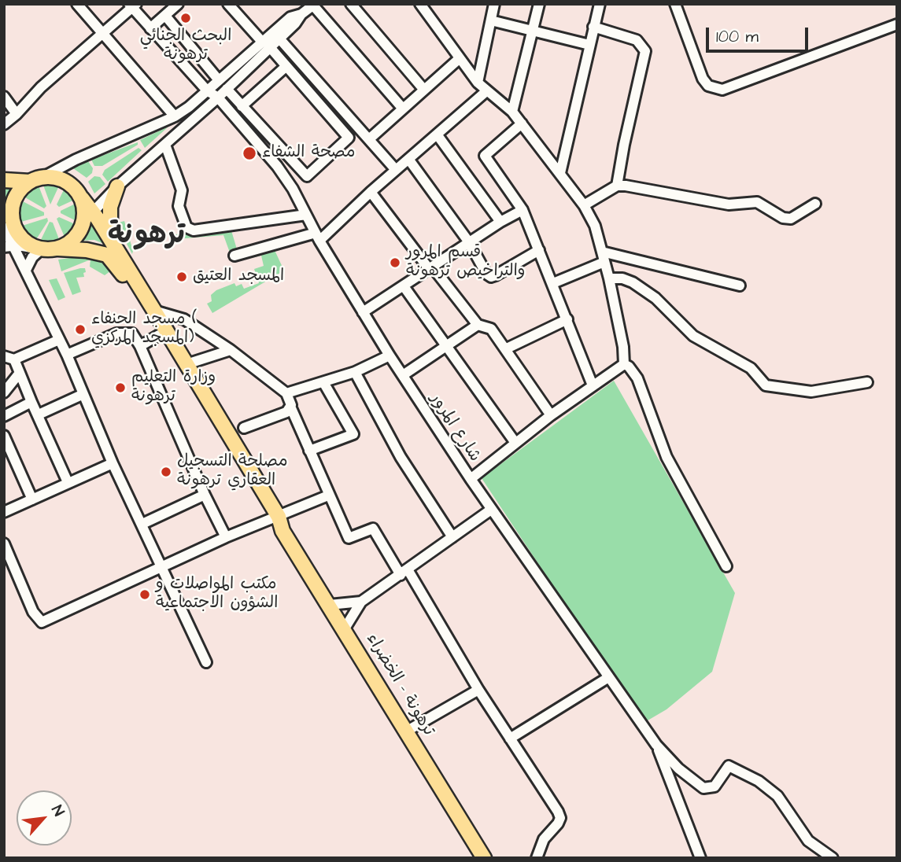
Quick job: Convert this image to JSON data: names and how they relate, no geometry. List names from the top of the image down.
{
  "streets": {
    "highway": ["ترهونة - الخضراء"],
    "street": ["شارع المرور"]
  },
  "districts": ["ترهونة"],
  "places": [
    "البحث الجنائي ترهونة",
    "مصحة الشفاء",
    "قسم المرور والتراخيص ترهونة",
    "المسجد العتيق",
    "مسجد الحنفاء ( المسجد المركزي)",
    "وزارة التعليم ترهونة",
    "مصلحة التسجيل العقاري ترهونة",
    "مكتب المواصلات و الشؤون الاجتماعية"
  ],
  "scale_bar": "100 m",
  "north": "top right"
}
